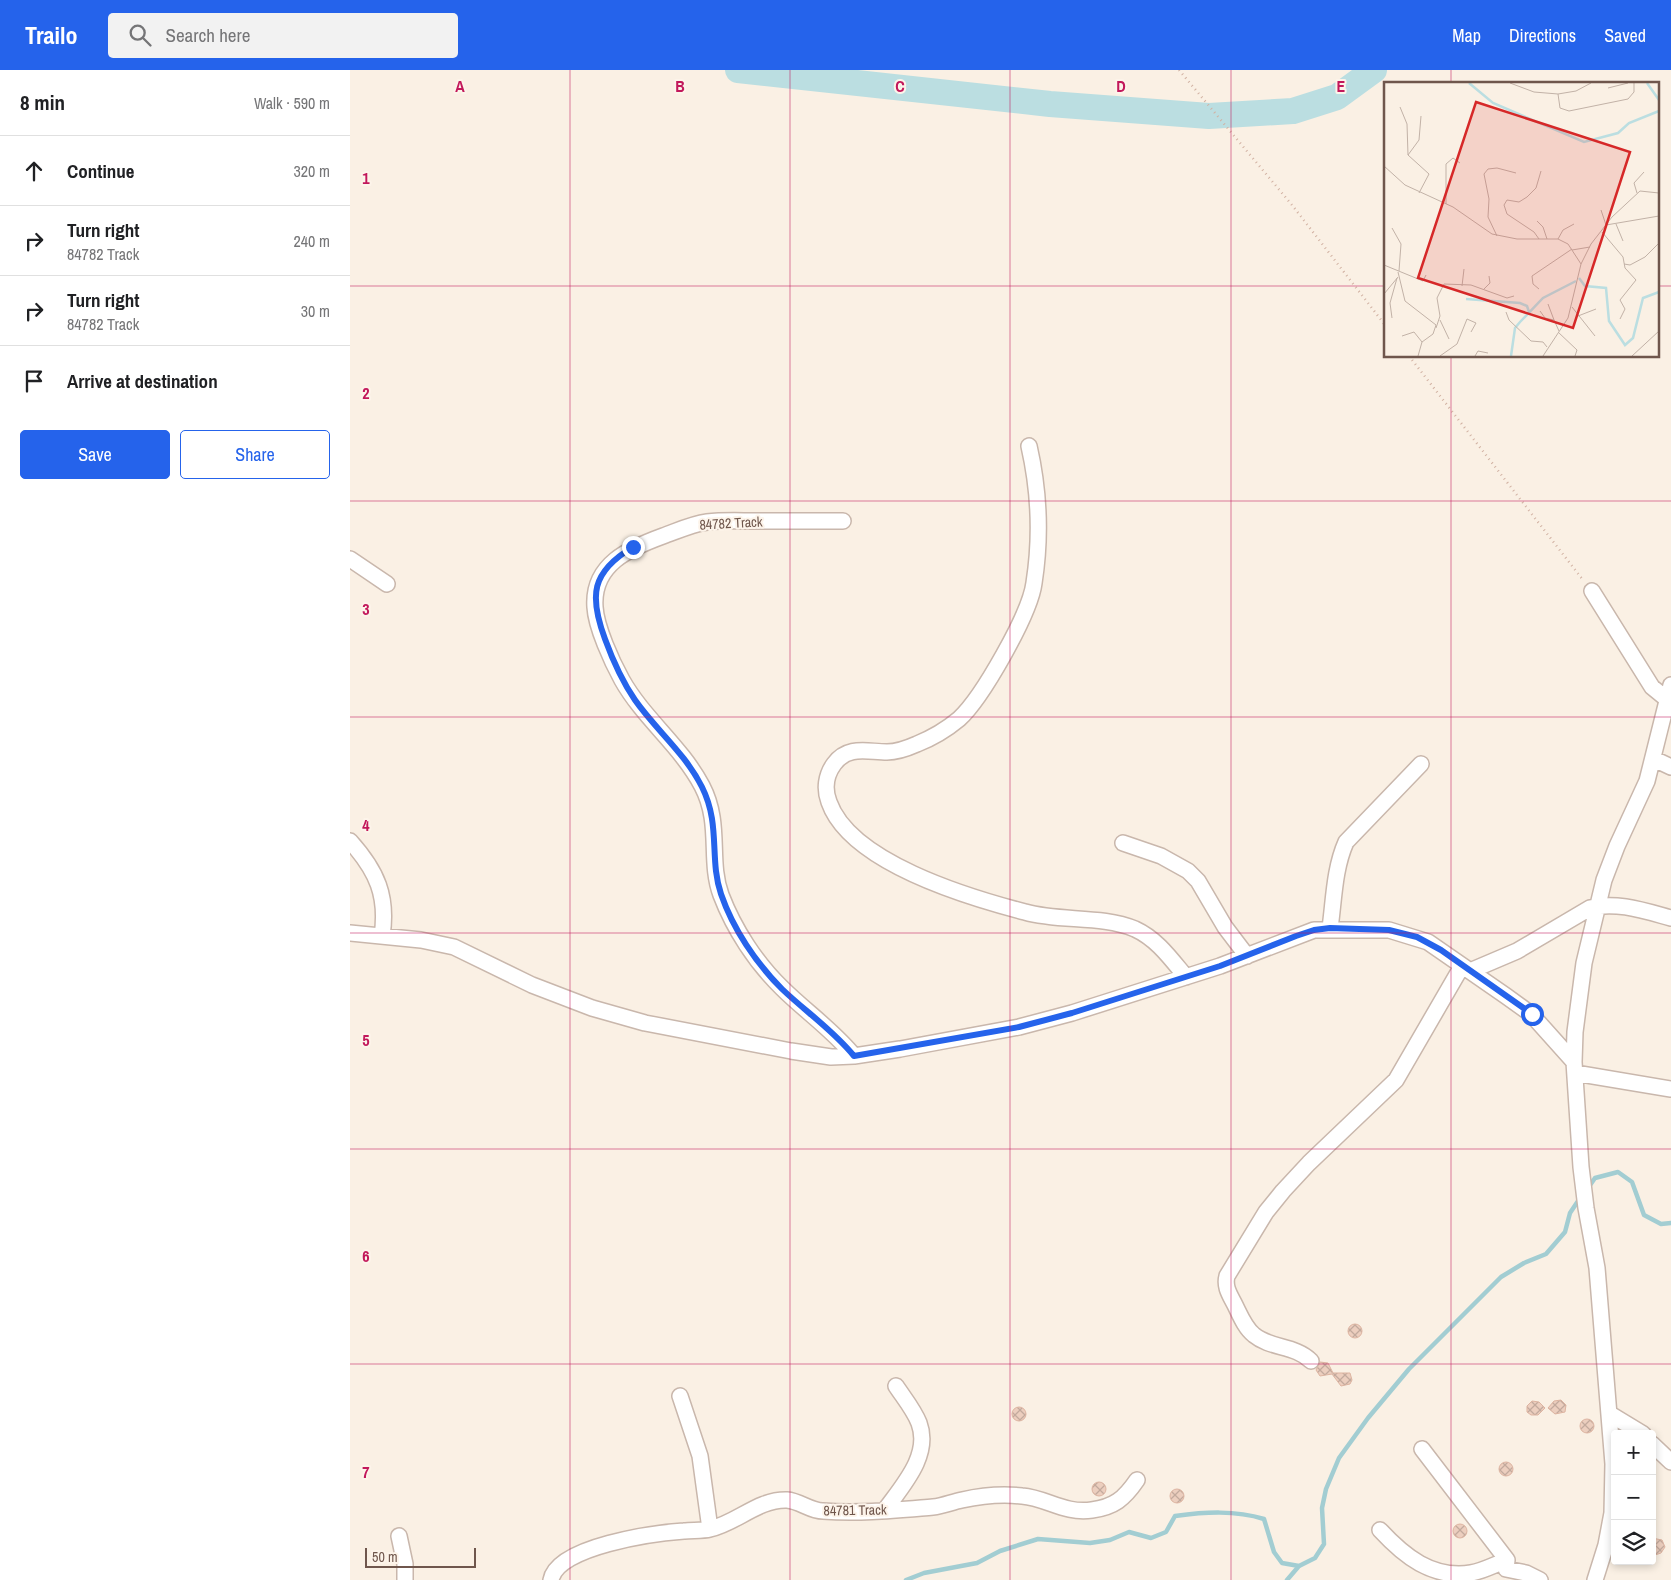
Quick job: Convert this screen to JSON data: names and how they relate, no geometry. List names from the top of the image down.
{
  "streets": {
    "street": ["84782 Track", "84781 Track"]
  },
  "scale_bar": "50 m",
  "page": {
    "header": "Trailo",
    "search": "Search here",
    "nav": ["Map", "Directions", "Saved"],
    "heading": ["8 min", "Walk · 590 m"],
    "list": [
      ["Continue", "320 m"],
      ["Turn right", "84782 Track", "240 m"],
      ["Turn right", "84782 Track", "30 m"],
      "Arrive at destination"
    ],
    "buttons": ["Save", "Share"],
    "map_buttons": ["+", "−"],
    "scale": "50 m"
  },
  "grid": {
    "columns": [
      "A",
      "B",
      "C",
      "D",
      "E"
    ],
    "rows": [
      "1",
      "2",
      "3",
      "4",
      "5",
      "6",
      "7"
    ]
  }
}
